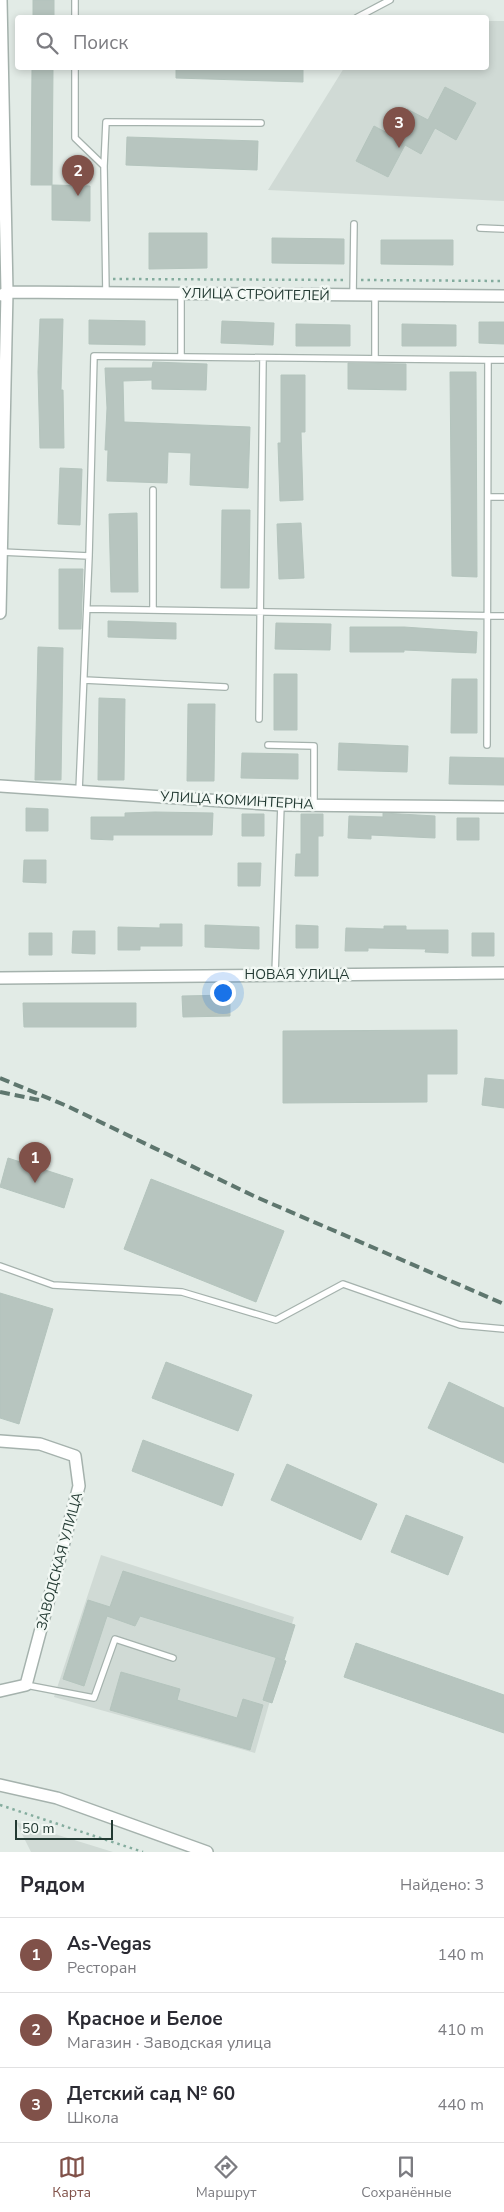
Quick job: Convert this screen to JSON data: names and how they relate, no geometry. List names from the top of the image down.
{
  "streets": {
    "street": [
      "УЛИЦА СТРОИТЕЛЕЙ",
      "УЛИЦА КОМИНТЕРНА",
      "НОВАЯ УЛИЦА",
      "ЗАВОДСКАЯ УЛИЦА"
    ]
  },
  "scale_bar": "50 m",
  "page": {
    "search": "Поиск",
    "pins": ["3", "2", "1"],
    "scale": "50 m",
    "heading": ["Рядом", "Найдено: 3"],
    "list": [
      {
        "mark": "1",
        "name": "As-Vegas",
        "note": "Ресторан",
        "value": "140 m"
      },
      {
        "mark": "2",
        "name": "Красное и Белое",
        "note": "Магазин · Заводская улица",
        "value": "410 m"
      },
      {
        "mark": "3",
        "name": "Детский сад № 60",
        "note": "Школа",
        "value": "440 m"
      }
    ],
    "nav": ["Карта", "Маршрут", "Сохранённые"]
  }
}
